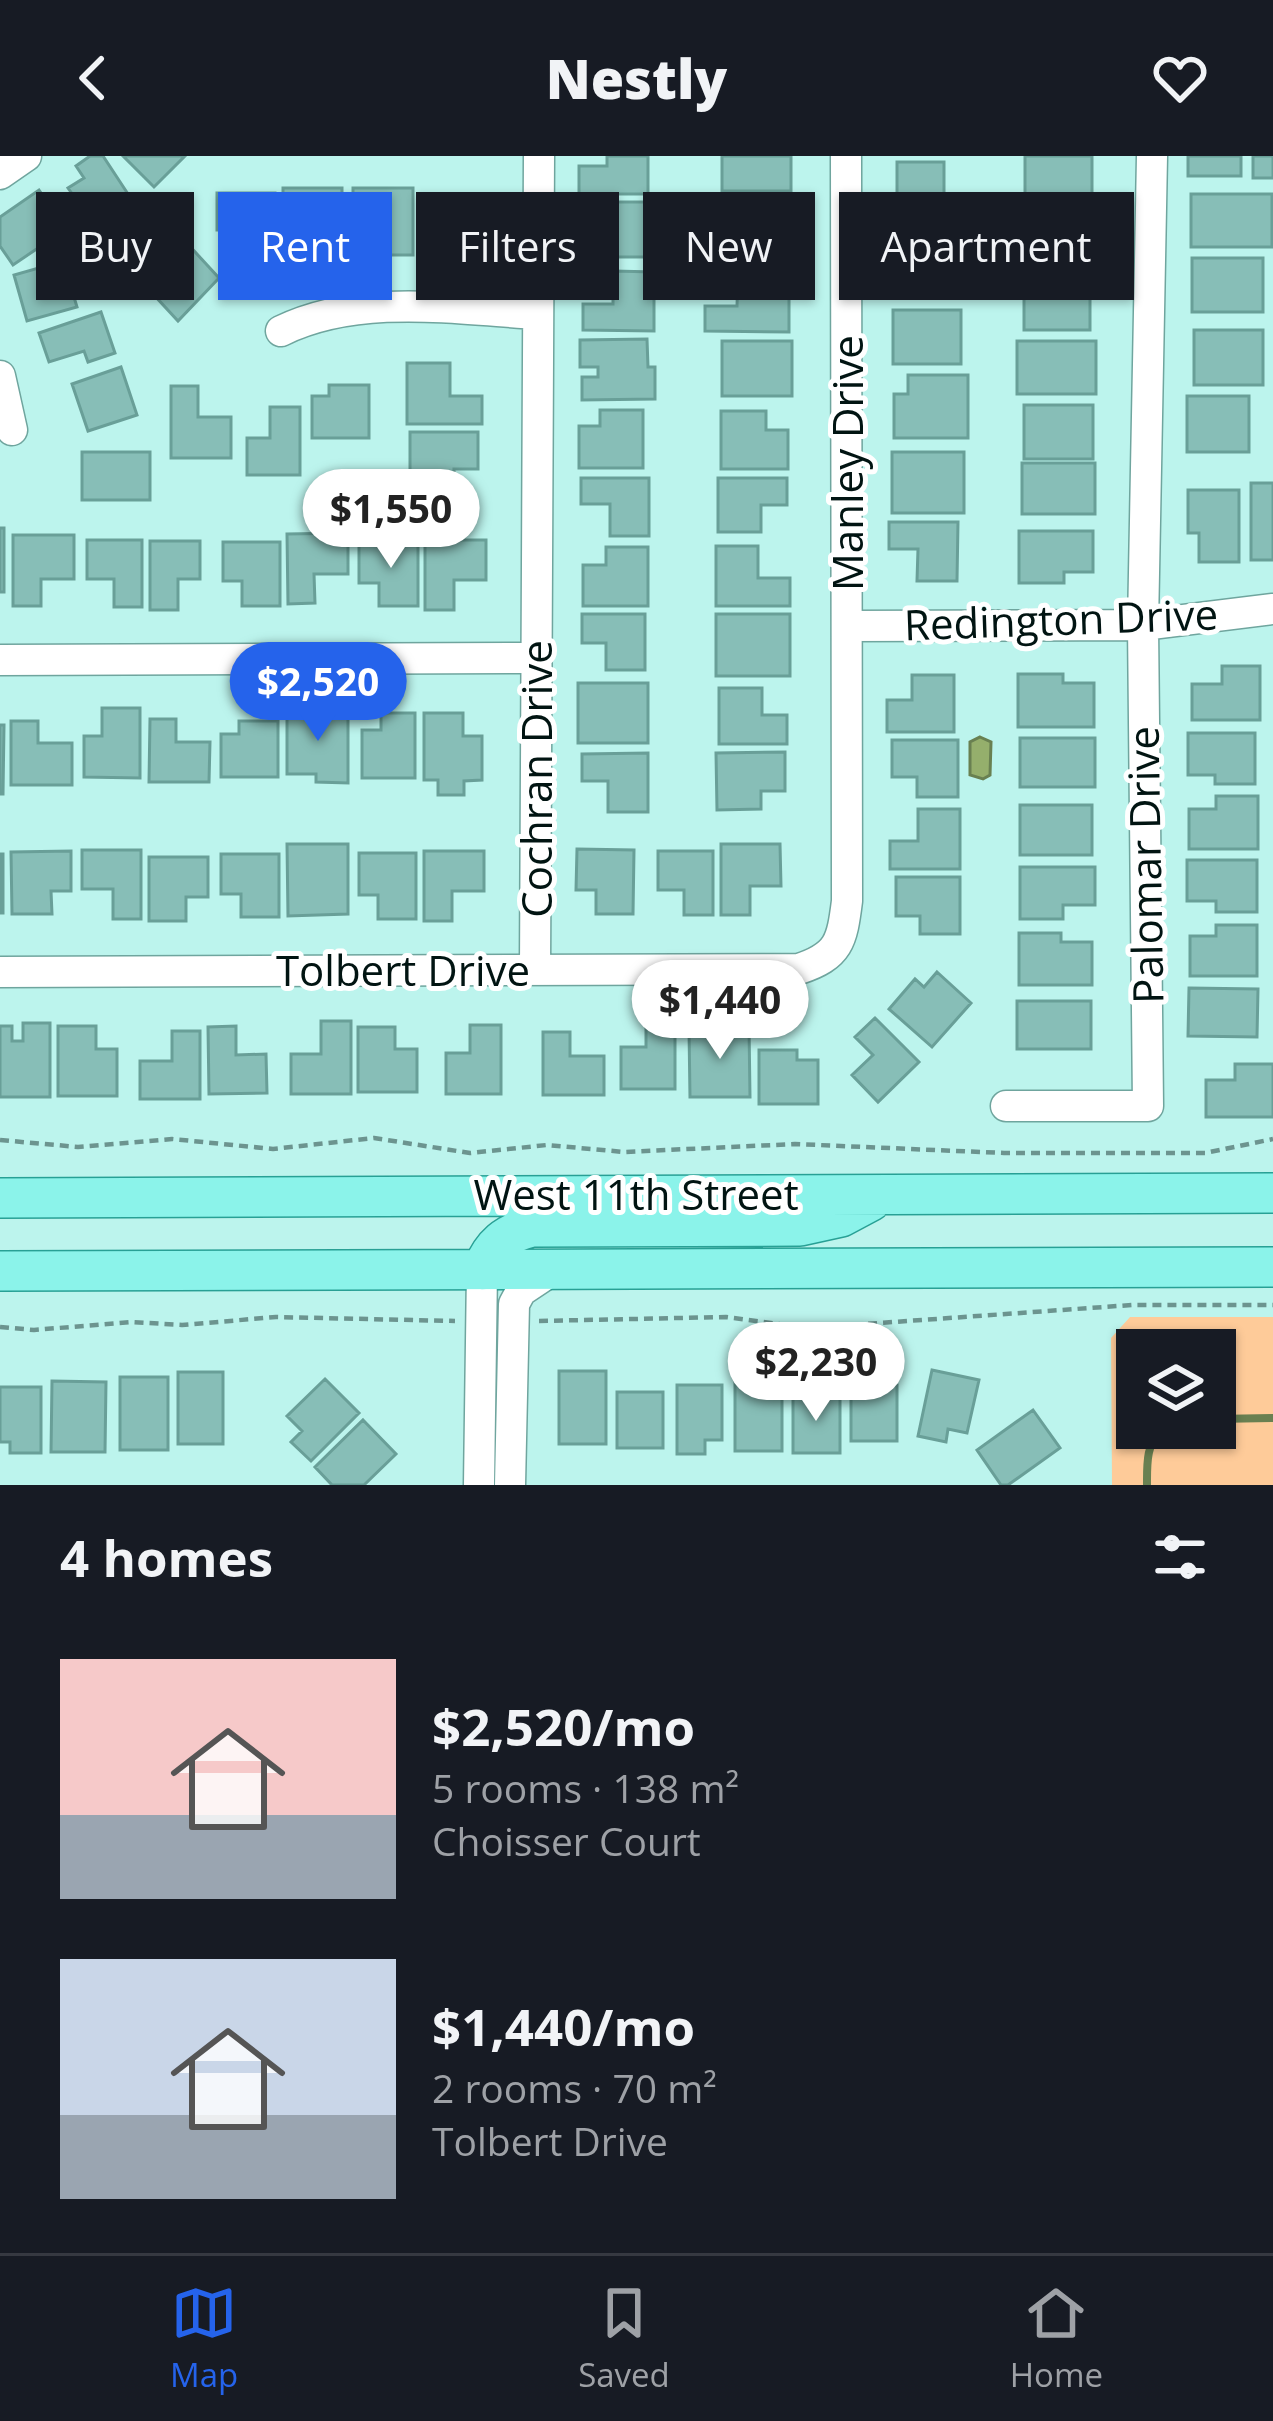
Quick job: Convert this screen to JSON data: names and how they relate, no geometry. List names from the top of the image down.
{
  "streets": {
    "main road": ["West 11th Street"],
    "street": [
      "Manley Drive",
      "Redington Drive",
      "Cochran Drive",
      "Palomar Drive",
      "Tolbert Drive"
    ]
  },
  "crossings": [
    ["Manley Drive", "Redington Drive"],
    ["Manley Drive", "Tolbert Drive"],
    ["Redington Drive", "Palomar Drive"],
    ["Redington Drive", "Tolbert Drive"],
    ["Cochran Drive", "Tolbert Drive"]
  ],
  "page": {
    "header": "Nestly",
    "chip": [
      "Buy",
      "Rent",
      "Filters",
      "New",
      "Apartment"
    ],
    "price": [
      "$1,550",
      "$2,520",
      "$1,440",
      "$2,230"
    ],
    "heading": "4 homes",
    "list": [
      {
        "name": "$2,520/mo",
        "note": "5 rooms · 138 m² · Choisser Court"
      },
      {
        "name": "$1,440/mo",
        "note": "2 rooms · 70 m² · Tolbert Drive"
      }
    ],
    "tabs": ["Map", "Saved", "Home"]
  }
}
